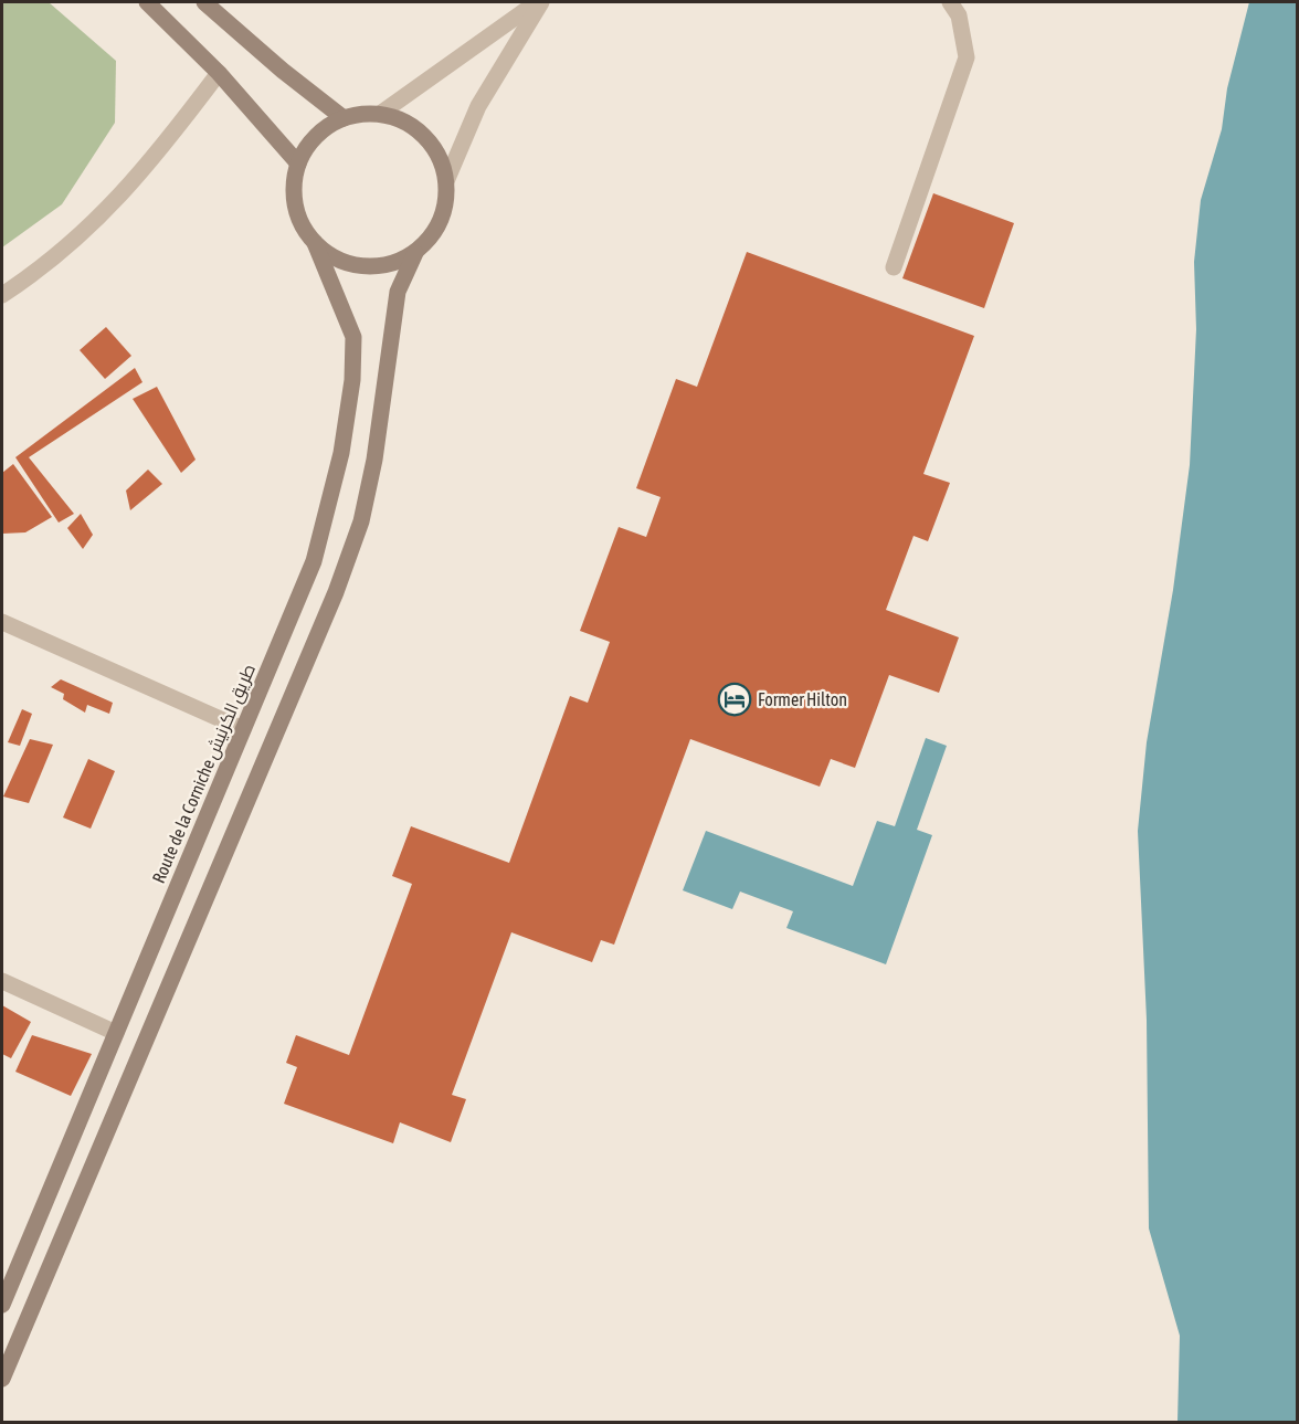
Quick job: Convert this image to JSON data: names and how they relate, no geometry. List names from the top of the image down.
{
  "streets": {
    "street": ["Route de la Corniche طريق الكرنيش"]
  },
  "places": {
    "hotel": ["Former Hilton"]
  }
}
